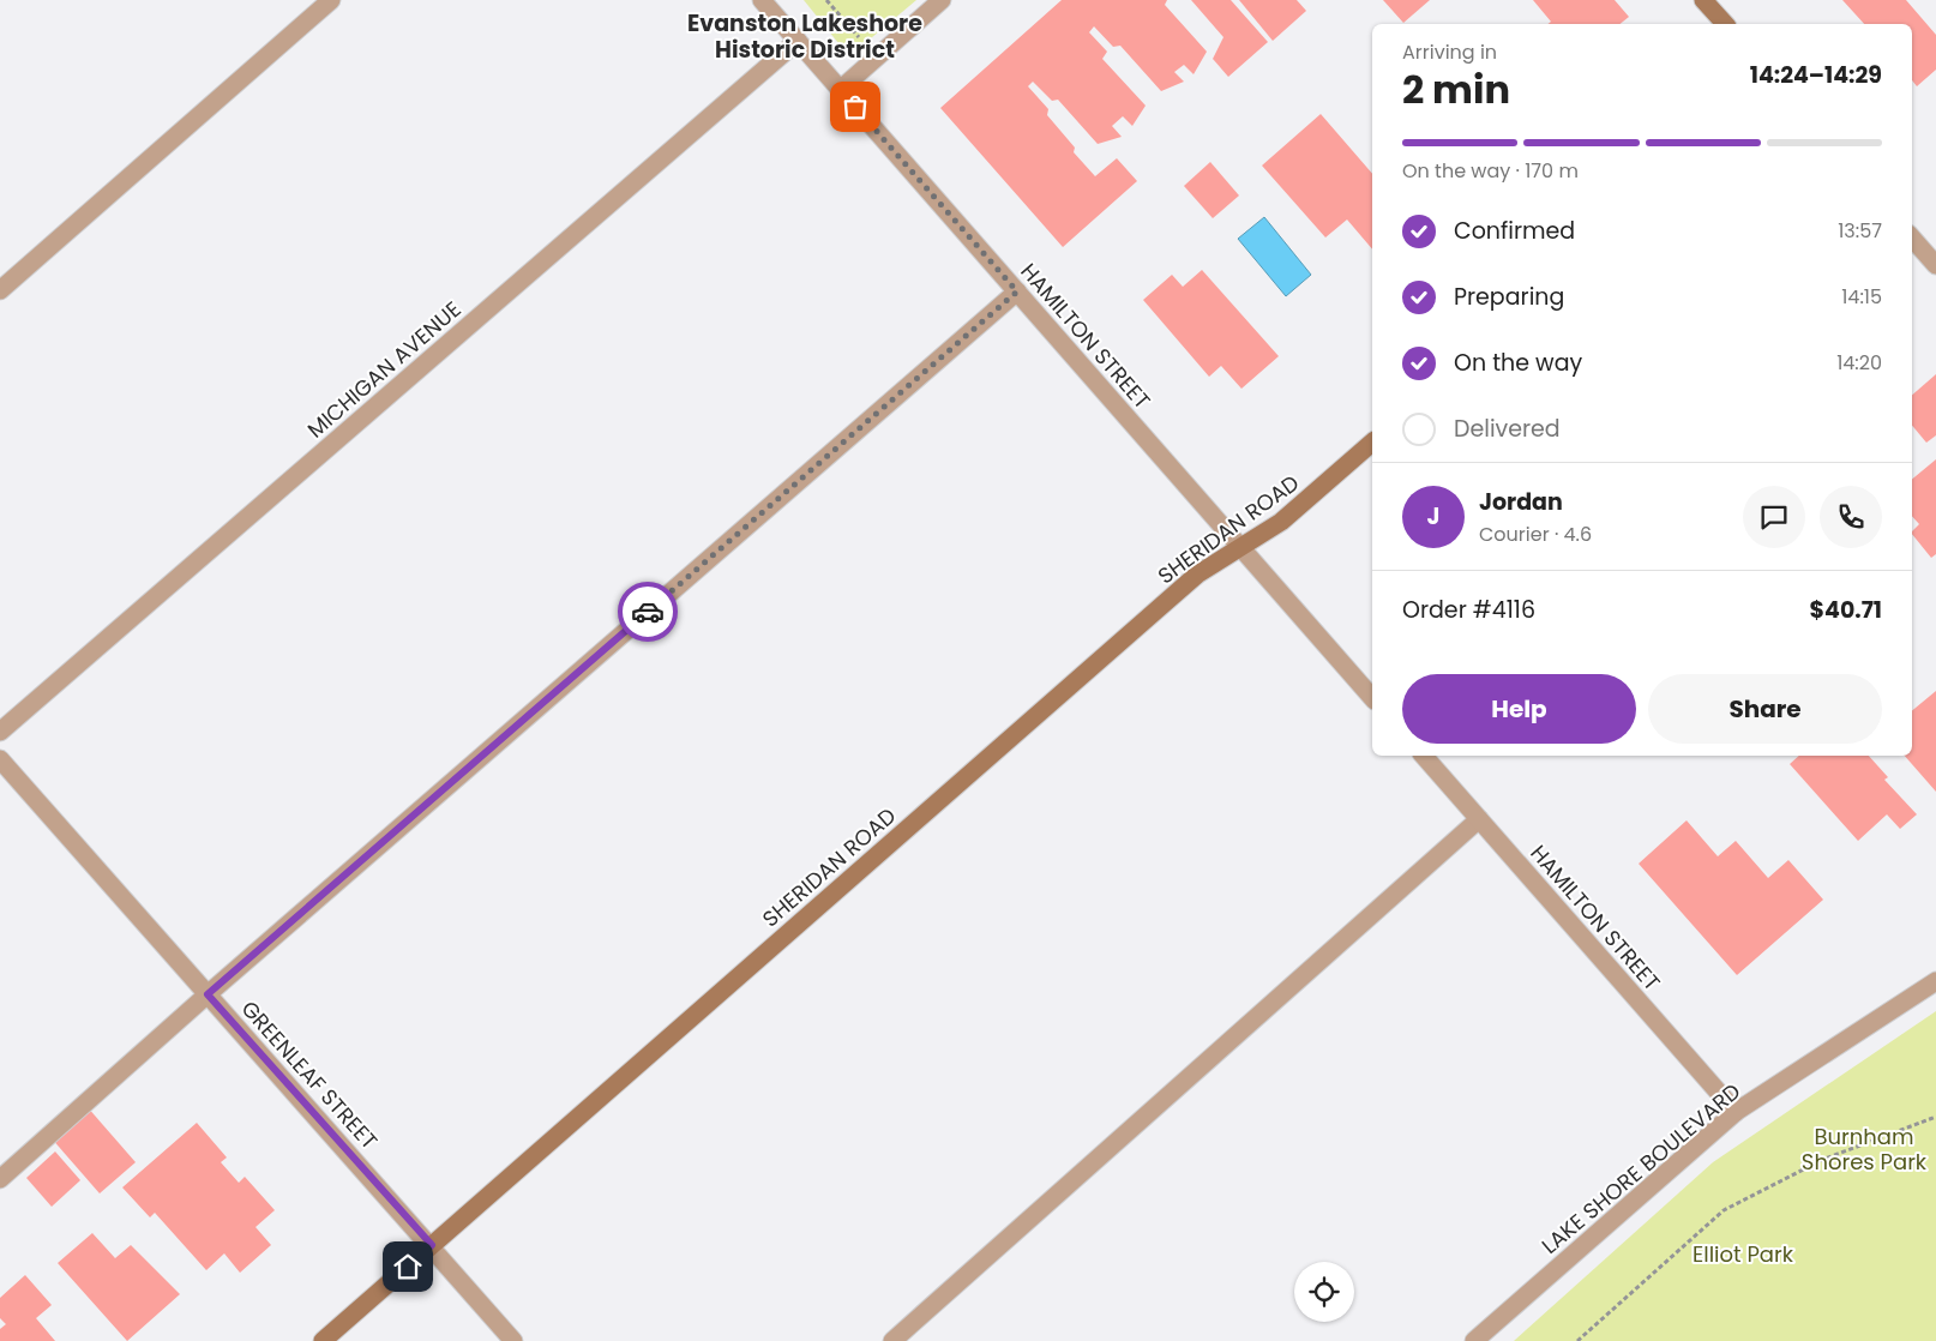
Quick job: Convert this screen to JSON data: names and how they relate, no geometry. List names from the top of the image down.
{
  "streets": {
    "main road": ["SHERIDAN ROAD"],
    "street": [
      "HAMILTON STREET",
      "MICHIGAN AVENUE",
      "GREENLEAF STREET",
      "LAKE SHORE BOULEVARD"
    ]
  },
  "crossings": [
    ["HAMILTON STREET", "MICHIGAN AVENUE"],
    ["HAMILTON STREET", "SHERIDAN ROAD"],
    ["HAMILTON STREET", "LAKE SHORE BOULEVARD"],
    ["SHERIDAN ROAD", "GREENLEAF STREET"]
  ],
  "districts": ["Evanston Lakeshore Historic District"],
  "parks": ["Burnham Shores Park", "Elliot Park"],
  "page": {
    "heading": ["2 min", "Arriving in", "14:24–14:29"],
    "panel": [
      "Jordan",
      "Courier · 4.6",
      "Order #4116",
      "$40.71"
    ],
    "bar": "On the way · 170 m",
    "list": [
      ["Confirmed", "13:57"],
      ["Preparing", "14:15"],
      ["On the way", "14:20"],
      "Delivered"
    ],
    "round": "J",
    "buttons": ["Help", "Share"]
  }
}
